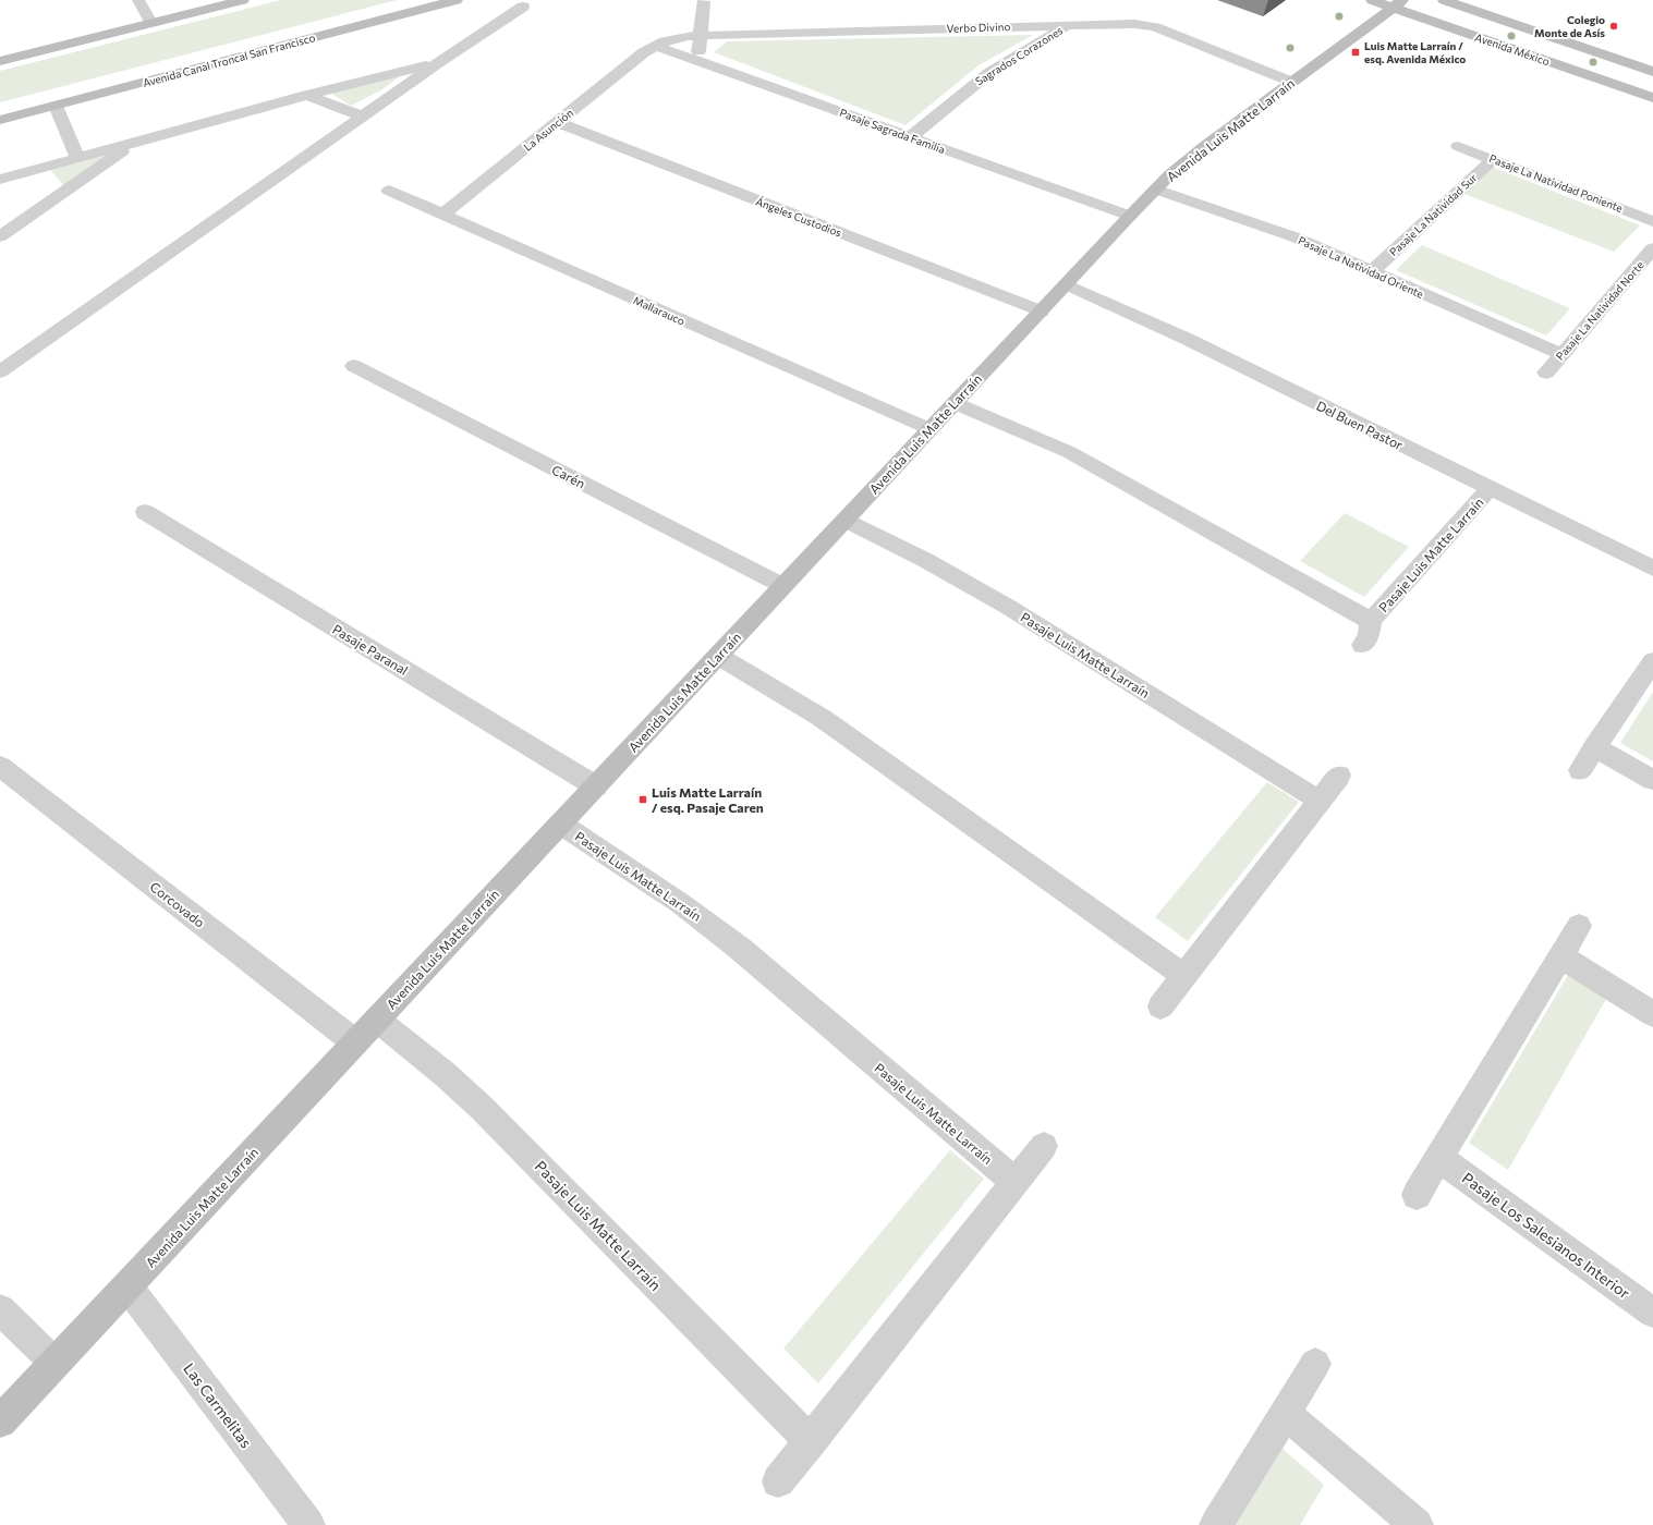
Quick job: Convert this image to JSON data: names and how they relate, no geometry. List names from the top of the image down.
{
  "streets": {
    "street": [
      "Verbo Divino",
      "Avenida México",
      "Sagrados Corazones",
      "Avenida Canal Troncal San Francisco",
      "La Asunción",
      "Avenida Luis Matte Larraín",
      "Pasaje Sagrada Familia",
      "Pasaje La Natividad Poniente",
      "Pasaje La Natividad Sur",
      "Ángeles Custodios",
      "Pasaje La Natividad Oriente",
      "Mallarauco",
      "Pasaje La Natividad Norte",
      "Del Buen Pastor",
      "Carén",
      "Pasaje Luis Matte Larraín",
      "Pasaje Paranal",
      "Corcovado",
      "Pasaje Los Salesianos Interior",
      "Las Carmelitas"
    ]
  },
  "crossings": [
    ["Verbo Divino", "Sagrados Corazones"],
    ["Verbo Divino", "La Asunción"],
    ["Verbo Divino", "Avenida Luis Matte Larraín"],
    ["Verbo Divino", "Pasaje Sagrada Familia"],
    ["Avenida México", "Avenida Luis Matte Larraín"],
    ["Sagrados Corazones", "Pasaje Sagrada Familia"],
    ["La Asunción", "Pasaje Sagrada Familia"],
    ["La Asunción", "Ángeles Custodios"],
    ["La Asunción", "Mallarauco"],
    ["Avenida Luis Matte Larraín", "Pasaje Sagrada Familia"],
    ["Avenida Luis Matte Larraín", "Ángeles Custodios"],
    ["Avenida Luis Matte Larraín", "Pasaje La Natividad Oriente"],
    ["Avenida Luis Matte Larraín", "Mallarauco"],
    ["Avenida Luis Matte Larraín", "Del Buen Pastor"],
    ["Avenida Luis Matte Larraín", "Carén"],
    ["Avenida Luis Matte Larraín", "Pasaje Luis Matte Larraín"],
    ["Avenida Luis Matte Larraín", "Pasaje Paranal"],
    ["Avenida Luis Matte Larraín", "Corcovado"],
    ["Avenida Luis Matte Larraín", "Las Carmelitas"],
    ["Pasaje La Natividad Poniente", "Pasaje La Natividad Sur"],
    ["Pasaje La Natividad Sur", "Pasaje La Natividad Oriente"],
    ["Pasaje La Natividad Oriente", "Pasaje La Natividad Norte"],
    ["Del Buen Pastor", "Pasaje Luis Matte Larraín"]
  ],
  "places": {
    "other": ["Colegio Monte de Asís"],
    "transit": ["Luis Matte Larraín / esq. Avenida México", "Luis Matte Larraín / esq. Pasaje Caren"]
  }
}
